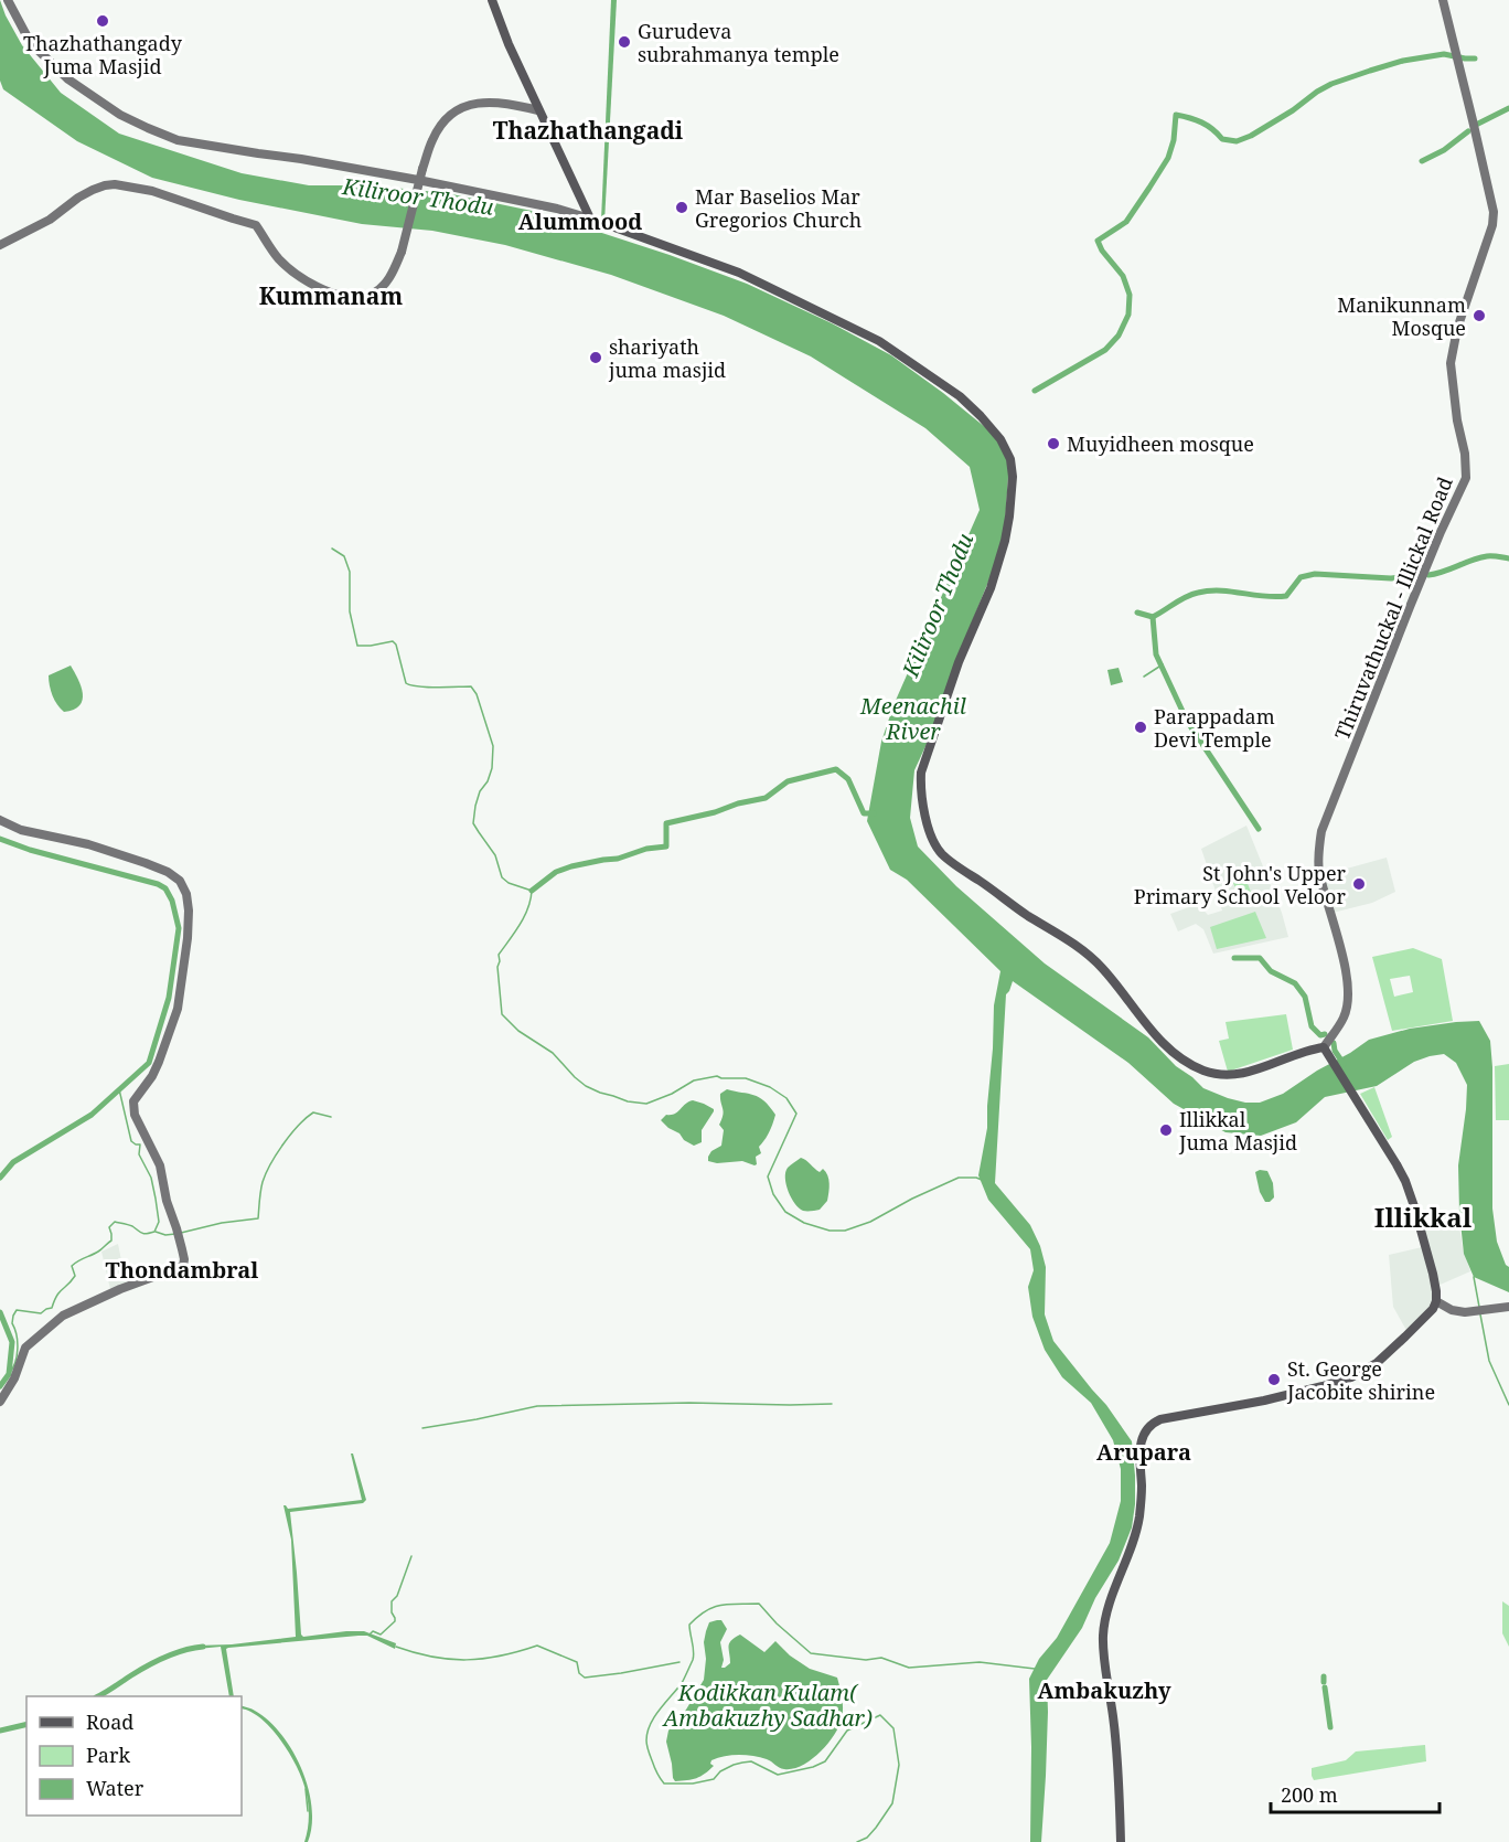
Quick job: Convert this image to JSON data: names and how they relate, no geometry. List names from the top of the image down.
{
  "streets": {
    "main road": ["Thiruvathuckal - Illickal Road"]
  },
  "districts": [
    "Thazhathangadi",
    "Alummood",
    "Kummanam",
    "Illikkal",
    "Thondambral",
    "Arupara",
    "Ambakuzhy"
  ],
  "water": ["Kiliroor Thodu", "Meenachil River", "Kodikkan Kulam( Ambakuzhy Sadhar)"],
  "places": [
    "Thazhathangady Juma Masjid",
    "Gurudeva subrahmanya temple",
    "Mar Baselios Mar Gregorios Church",
    "Manikunnam Mosque",
    "shariyath juma masjid",
    "Muyidheen mosque",
    "Parappadam Devi Temple",
    "St John's Upper Primary School Veloor",
    "Illikkal Juma Masjid",
    "St. George Jacobite shirine"
  ],
  "legend": ["Road", "Park", "Water"],
  "scale_bar": "200 m"
}
